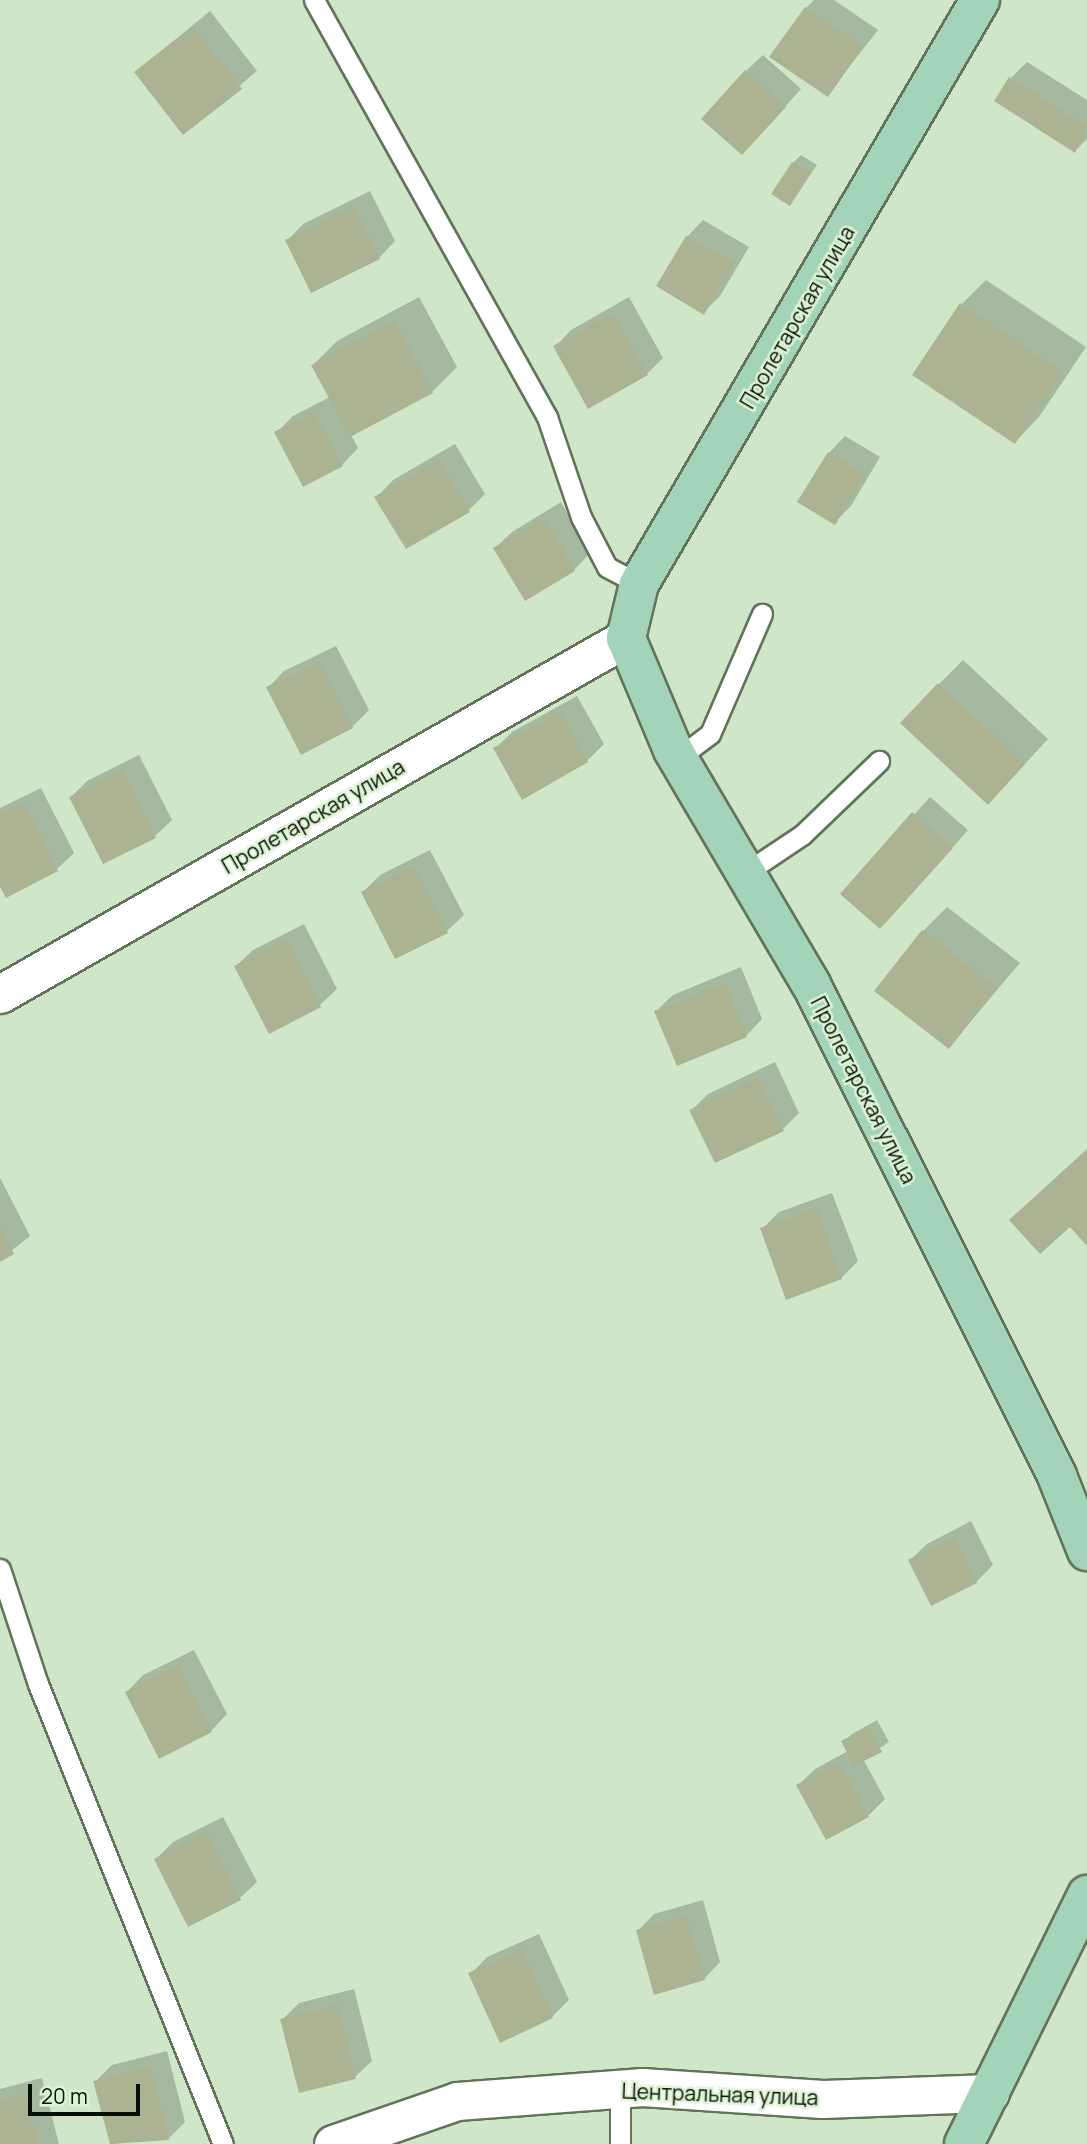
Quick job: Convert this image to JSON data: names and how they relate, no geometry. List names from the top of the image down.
{
  "streets": {
    "main road": ["Пролетарская улица"],
    "street": ["Центральная улица"]
  },
  "scale_bar": "20 m"
}
